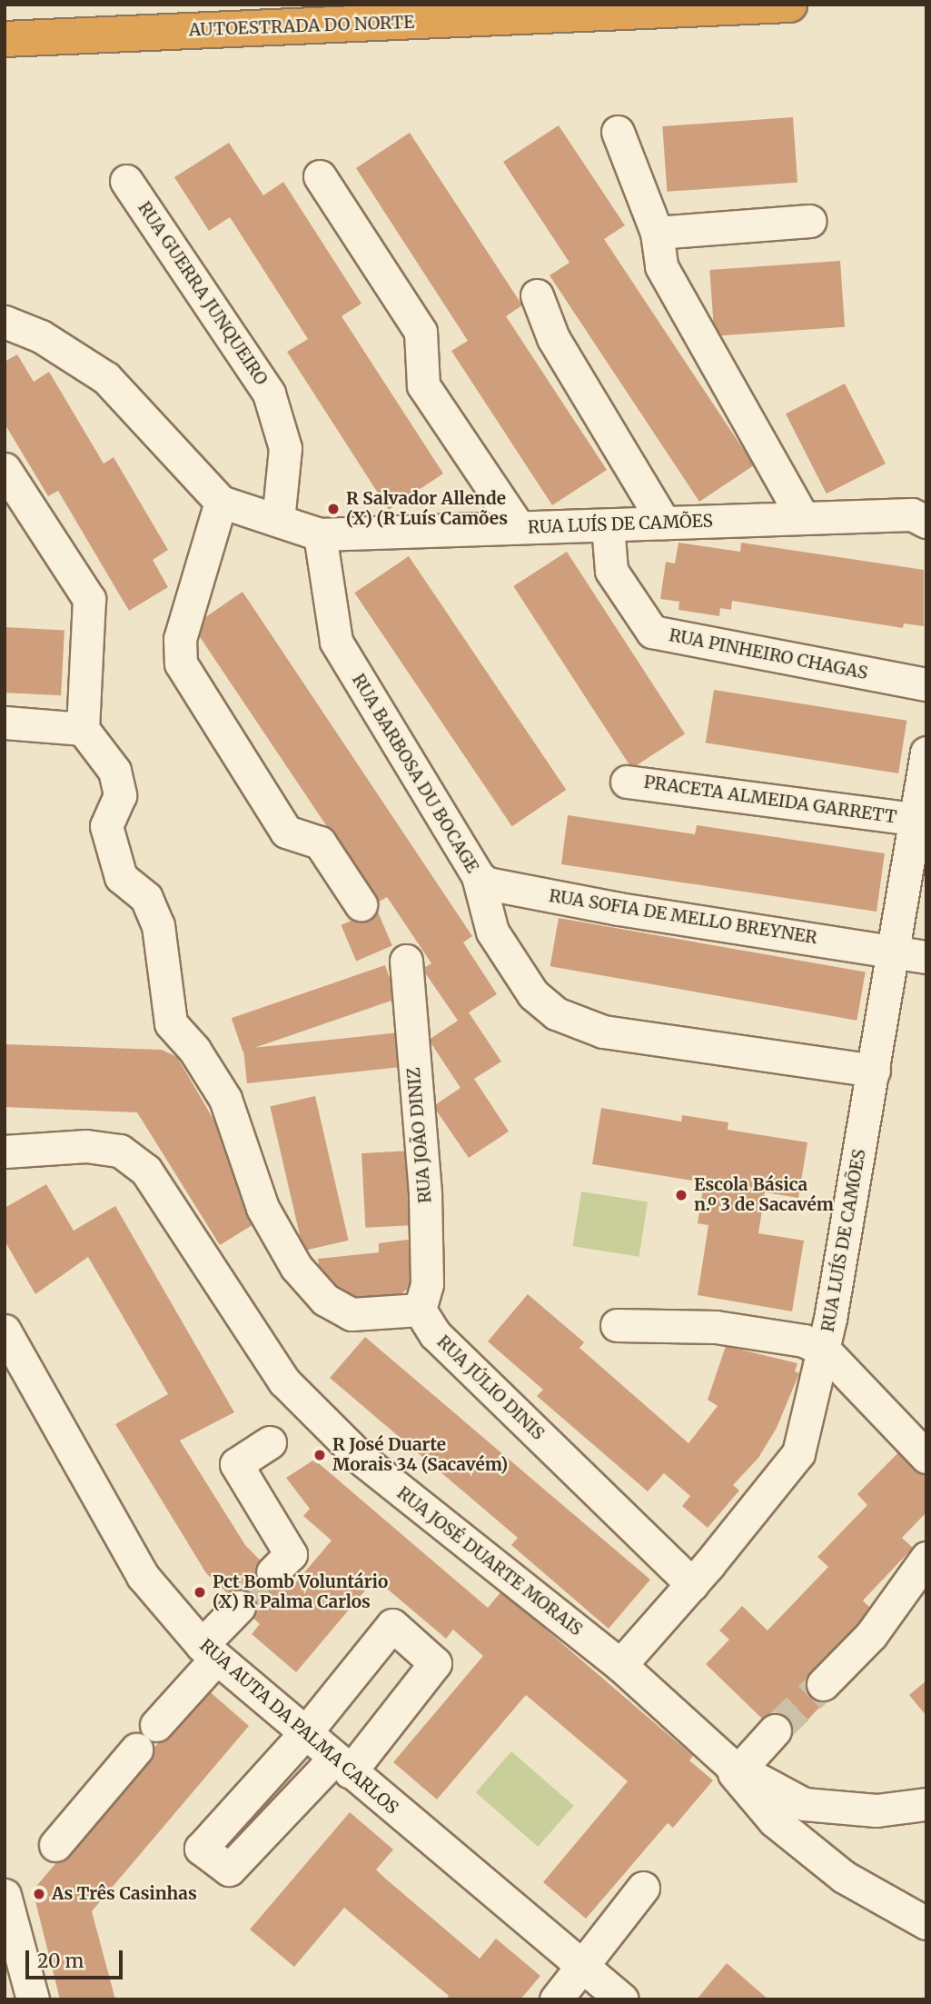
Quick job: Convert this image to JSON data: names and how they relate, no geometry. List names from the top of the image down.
{
  "streets": {
    "highway": ["AUTOESTRADA DO NORTE"],
    "street": [
      "RUA GUERRA JUNQUEIRO",
      "RUA LUÍS DE CAMÕES",
      "RUA PINHEIRO CHAGAS",
      "RUA BARBOSA DU BOCAGE",
      "PRACETA ALMEIDA GARRETT",
      "RUA SOFIA DE MELLO BREYNER",
      "RUA JOÃO DINIZ",
      "RUA JÚLIO DINIS",
      "RUA JOSÉ DUARTE MORAIS",
      "RUA AUTA DA PALMA CARLOS"
    ]
  },
  "crossings": [
    ["RUA GUERRA JUNQUEIRO", "RUA LUÍS DE CAMÕES"],
    ["RUA LUÍS DE CAMÕES", "RUA PINHEIRO CHAGAS"],
    ["RUA LUÍS DE CAMÕES", "RUA BARBOSA DU BOCAGE"],
    ["RUA LUÍS DE CAMÕES", "PRACETA ALMEIDA GARRETT"],
    ["RUA LUÍS DE CAMÕES", "RUA SOFIA DE MELLO BREYNER"],
    ["RUA LUÍS DE CAMÕES", "RUA JÚLIO DINIS"],
    ["RUA LUÍS DE CAMÕES", "RUA JOSÉ DUARTE MORAIS"],
    ["RUA BARBOSA DU BOCAGE", "RUA SOFIA DE MELLO BREYNER"],
    ["RUA JOÃO DINIZ", "RUA JÚLIO DINIS"]
  ],
  "places": [
    "R Salvador Allende (X) (R Luís Camões",
    "Escola Básica n.º 3 de Sacavém",
    "R José Duarte Morais 34 (Sacavém)",
    "Pct Bomb Voluntário (X) R Palma Carlos",
    "As Três Casinhas"
  ],
  "scale_bar": "20 m"
}
